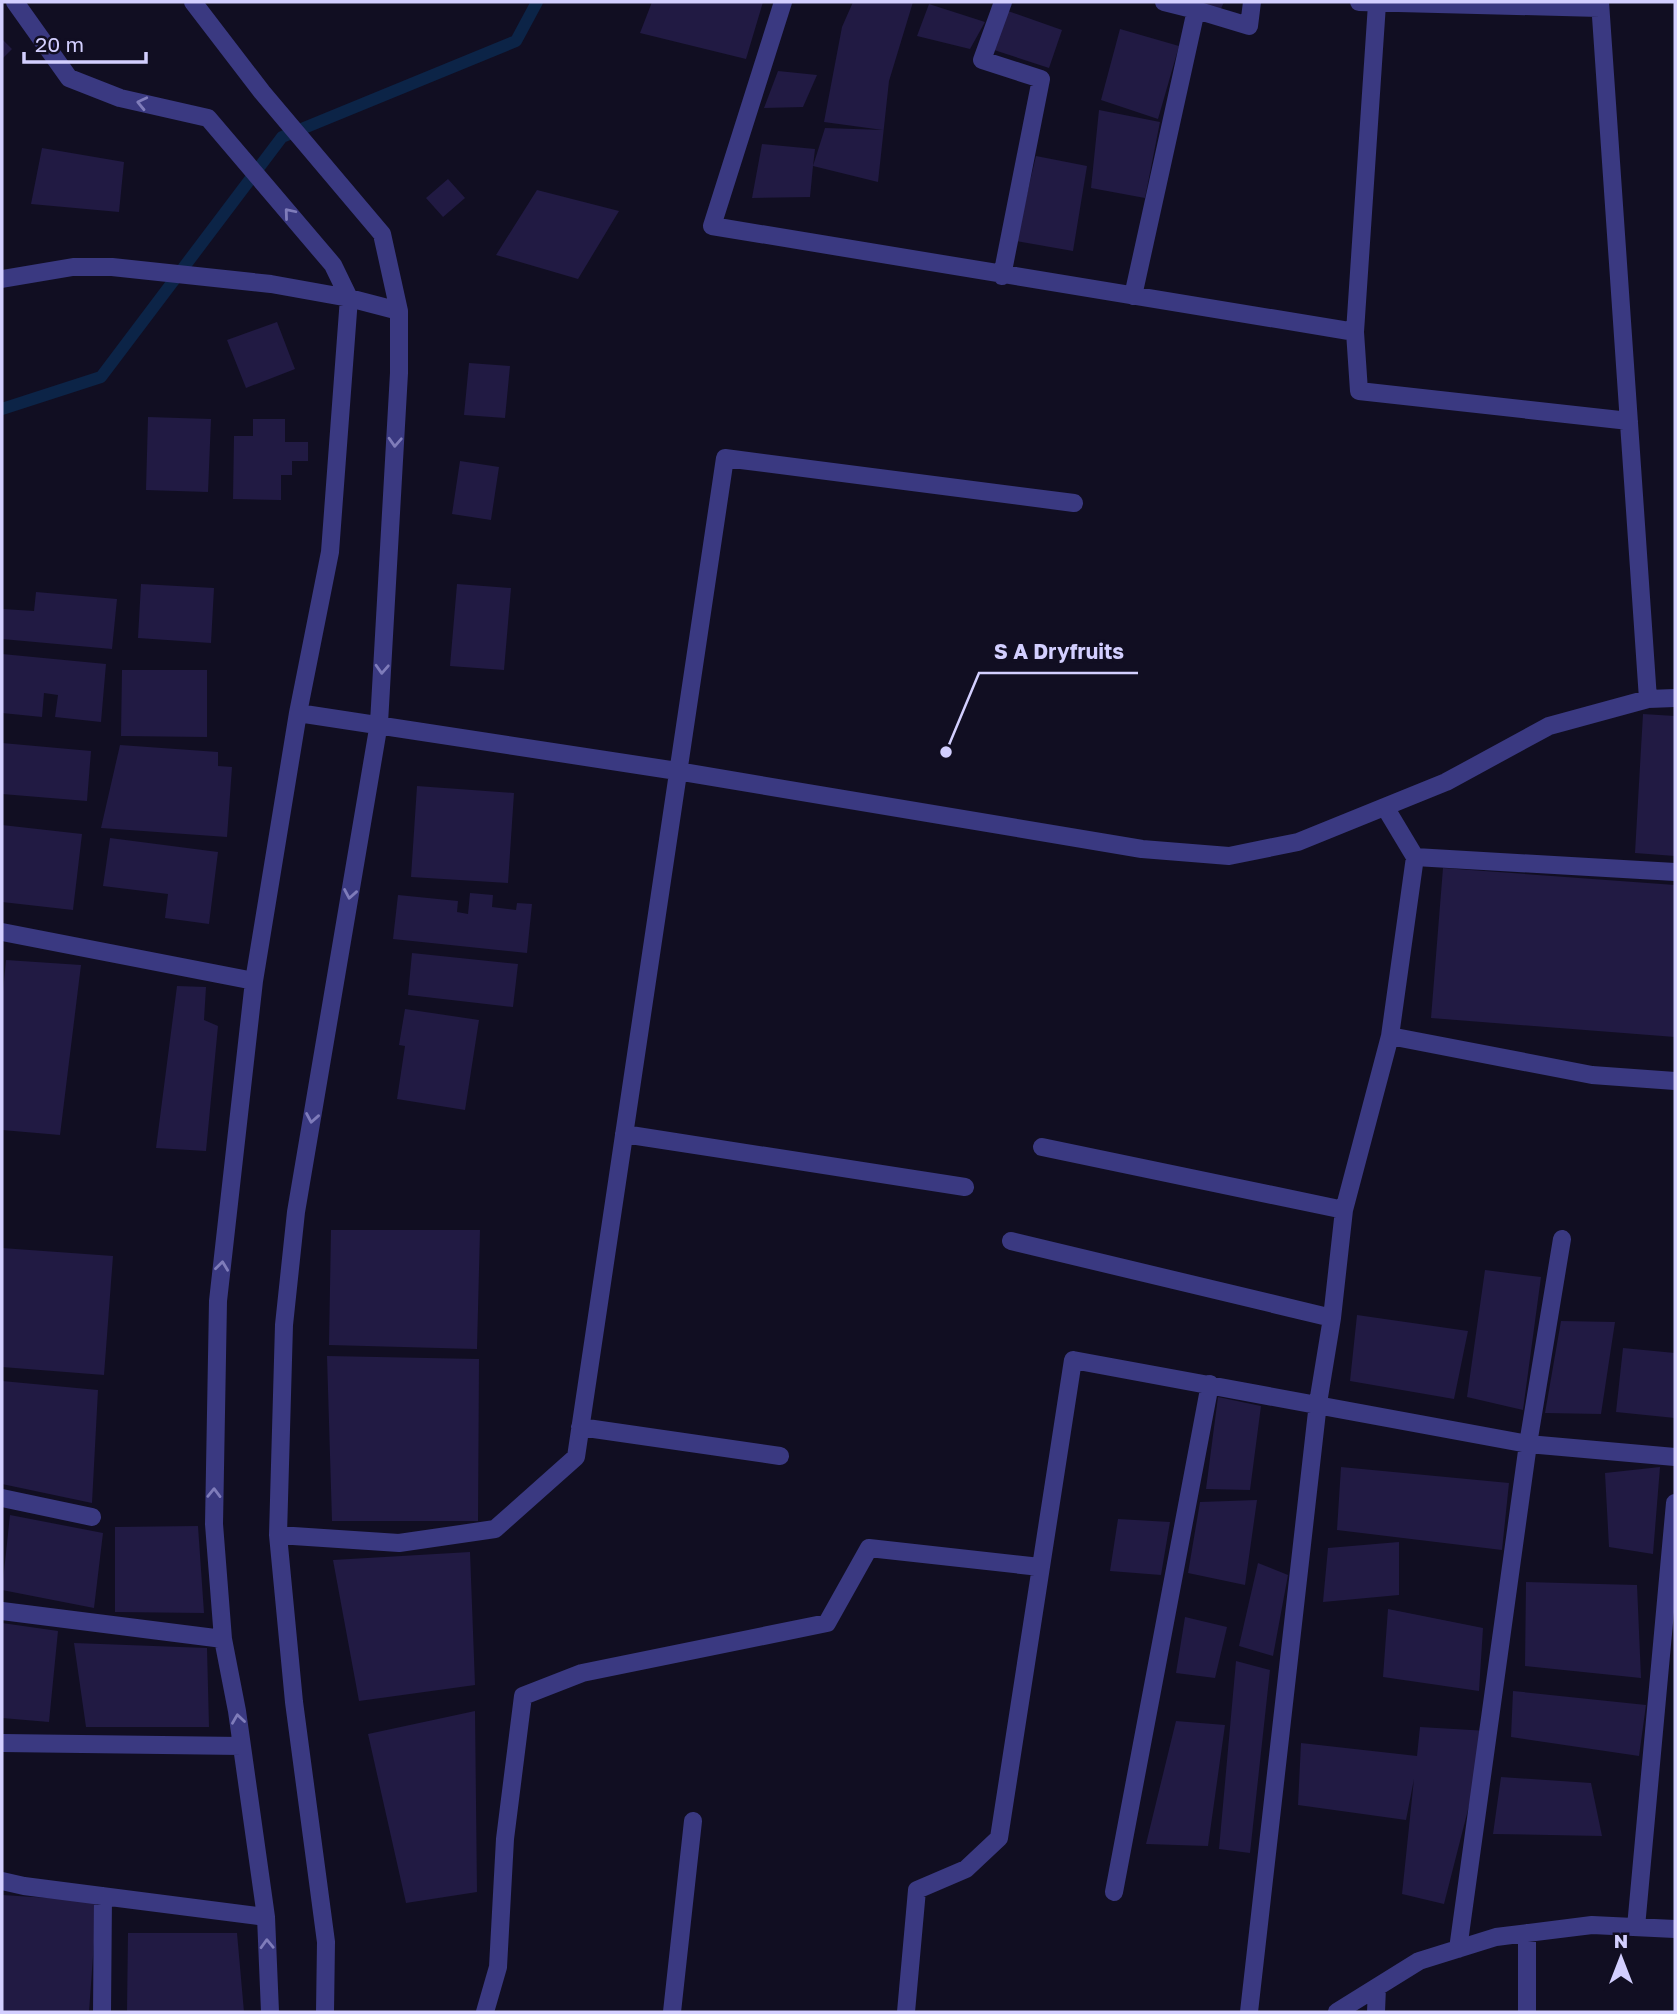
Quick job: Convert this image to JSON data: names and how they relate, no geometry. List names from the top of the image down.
{
  "places": ["S A Dryfruits"],
  "scale_bar": "20 m",
  "north": "top"
}
